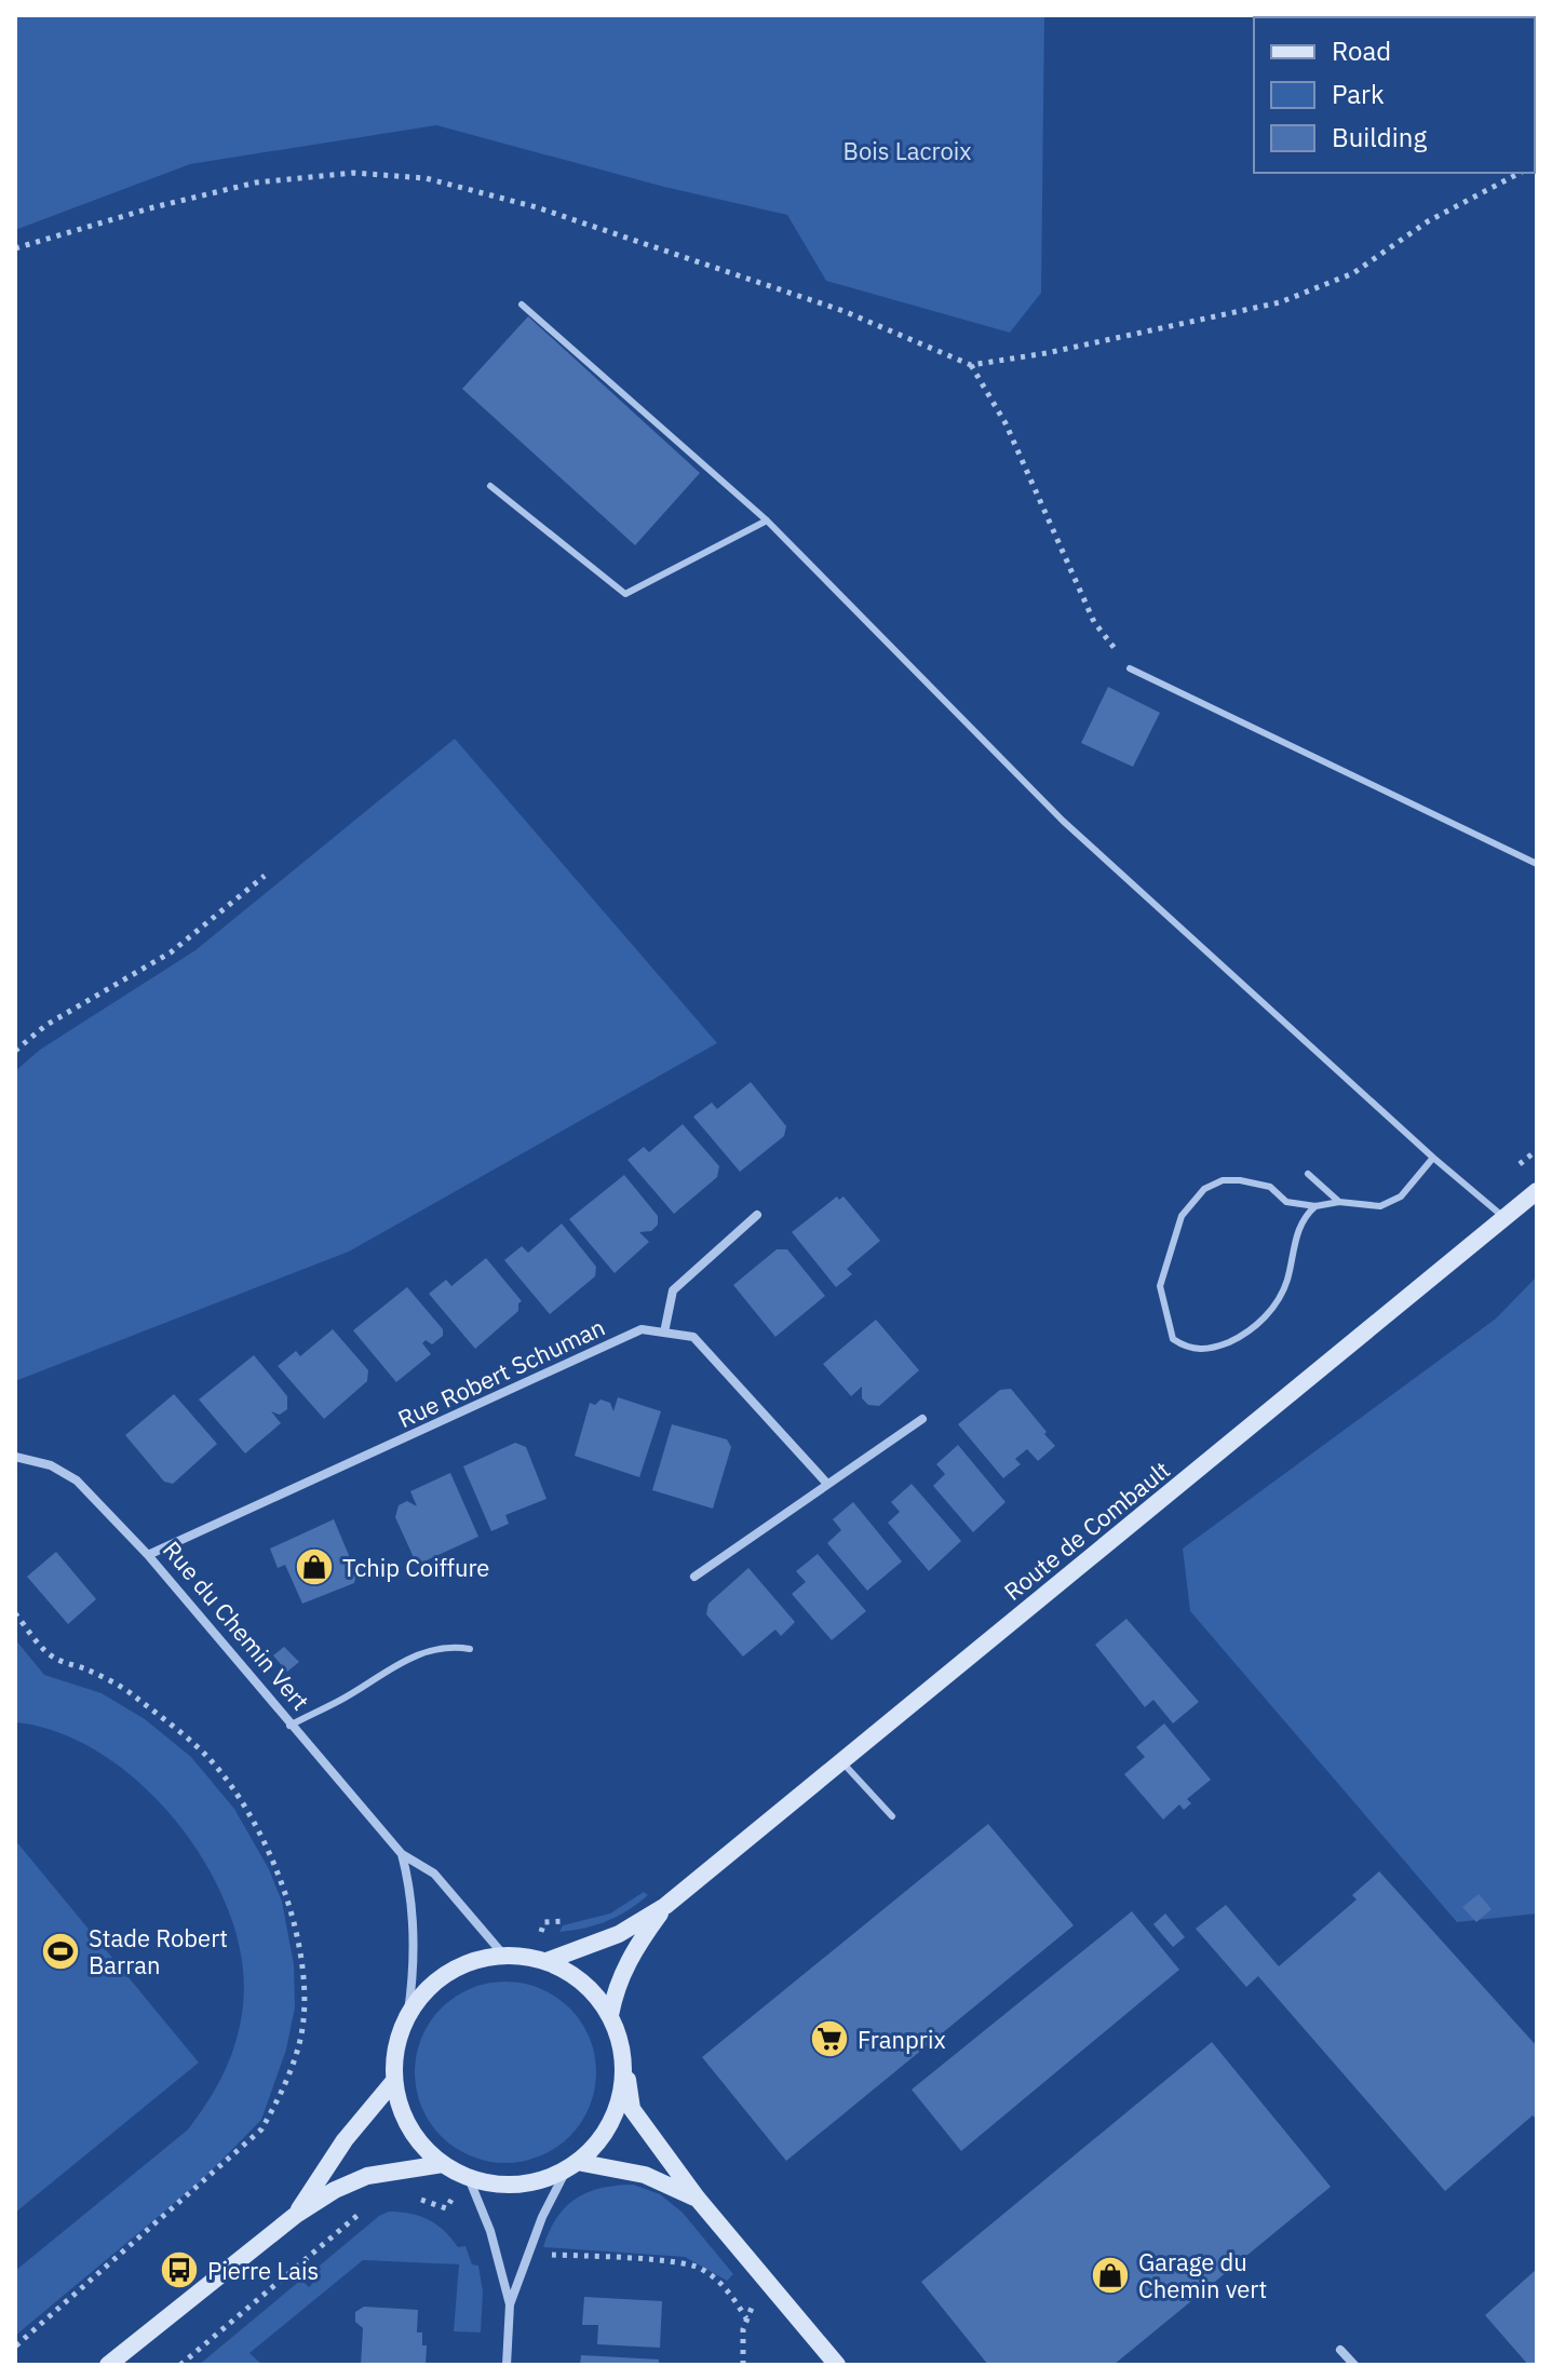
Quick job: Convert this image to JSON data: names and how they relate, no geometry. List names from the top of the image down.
{
  "streets": {
    "street": ["Rue Robert Schuman", "Route de Combault", "Rue du Chemin Vert"]
  },
  "crossings": [
    ["Rue Robert Schuman", "Rue du Chemin Vert"],
    ["Route de Combault", "Rue du Chemin Vert"]
  ],
  "parks": ["Bois Lacroix"],
  "places": {
    "shop": ["Tchip Coiffure", "Garage du Chemin vert"],
    "sports": ["Stade Robert Barran"],
    "supermarket": ["Franprix"],
    "bus stop": ["Pierre Lais"]
  },
  "legend": ["Road", "Park", "Building"]
}
